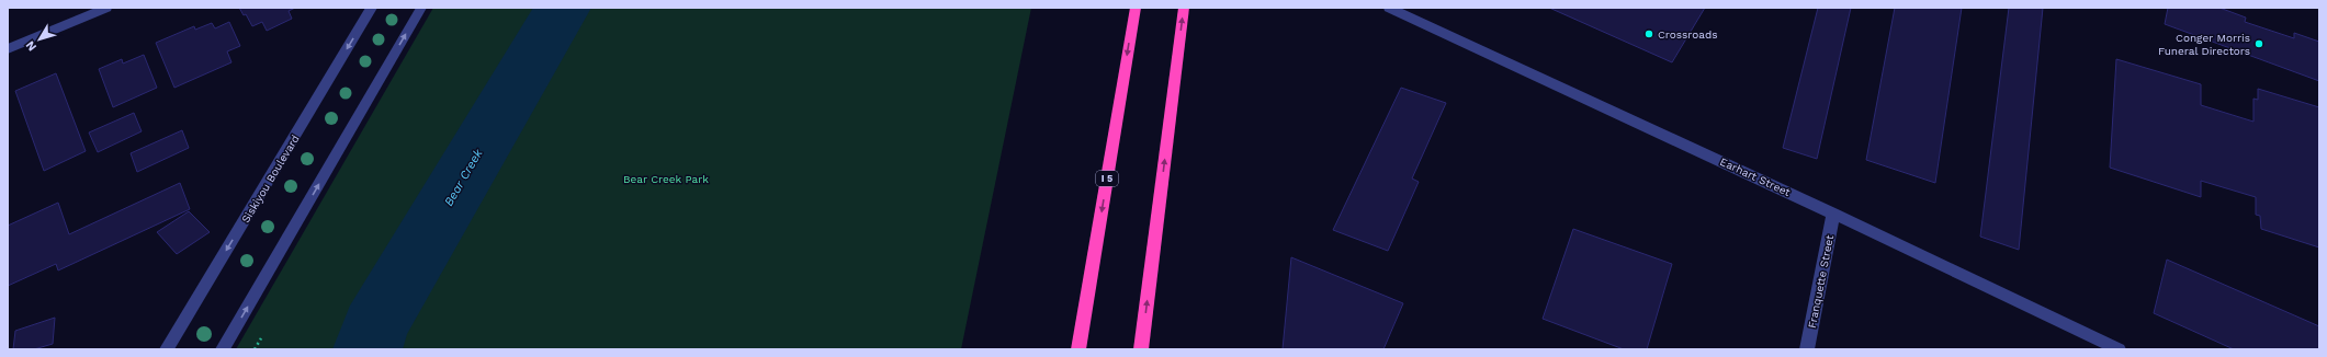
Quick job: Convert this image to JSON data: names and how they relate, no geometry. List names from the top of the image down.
{
  "streets": {
    "highway": ["I 5"],
    "street": ["Earhart Street", "Siskiyou Boulevard", "Franquette Street"]
  },
  "crossings": [
    ["Earhart Street", "Franquette Street"]
  ],
  "water": ["Bear Creek"],
  "parks": ["Bear Creek Park"],
  "places": ["Crossroads", "Conger Morris Funeral Directors"],
  "north": "bottom left"
}
